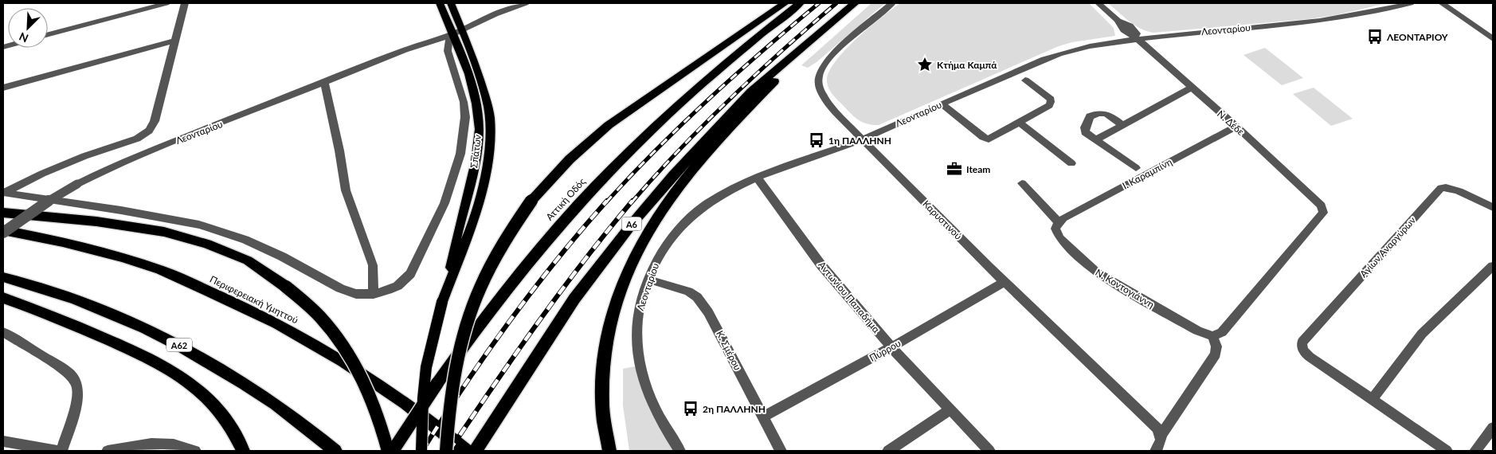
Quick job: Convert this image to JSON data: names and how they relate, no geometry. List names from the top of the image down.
{
  "streets": {
    "highway": [
      "Αττική Οδός",
      "Α6",
      "Περιφερειακή Υμηττού",
      "Α62"
    ],
    "main road": ["Σπάτων"],
    "street": [
      "Λεονταρίου",
      "Ν. Δέδε",
      "Ι. Καραμπίνη",
      "Καρυστινού",
      "Αγίων Αναργύρων",
      "Ν. Koντογιάννη",
      "Αντωνίου Παπαδήμα",
      "Κ. Σμέρου",
      "Πύρρου"
    ]
  },
  "crossings": [
    ["Λεονταρίου", "Ν. Δέδε"],
    ["Λεονταρίου", "Σπάτων"],
    ["Λεονταρίου", "Καρυστινού"],
    ["Λεονταρίου", "Αντωνίου Παπαδήμα"],
    ["Λεονταρίου", "Περιφερειακή Υμηττού"],
    ["Λεονταρίου", "Κ. Σμέρου"],
    ["Ν. Δέδε", "Ι. Καραμπίνη"],
    ["Ν. Δέδε", "Ν. Koντογιάννη"],
    ["Ι. Καραμπίνη", "Ν. Koντογιάννη"],
    ["Καρυστινού", "Πύρρου"],
    ["Αντωνίου Παπαδήμα", "Πύρρου"],
    ["Κ. Σμέρου", "Πύρρου"]
  ],
  "places": {
    "bus stop": ["ΛΕΟΝΤΑΡΙΟΥ", "1η ΠΑΛΛΗΝΗ", "2η ΠΑΛΛΗΝΗ"],
    "place": ["Kτήμα Καμπά"],
    "office": ["Iteam"]
  },
  "north": "bottom left"
}
